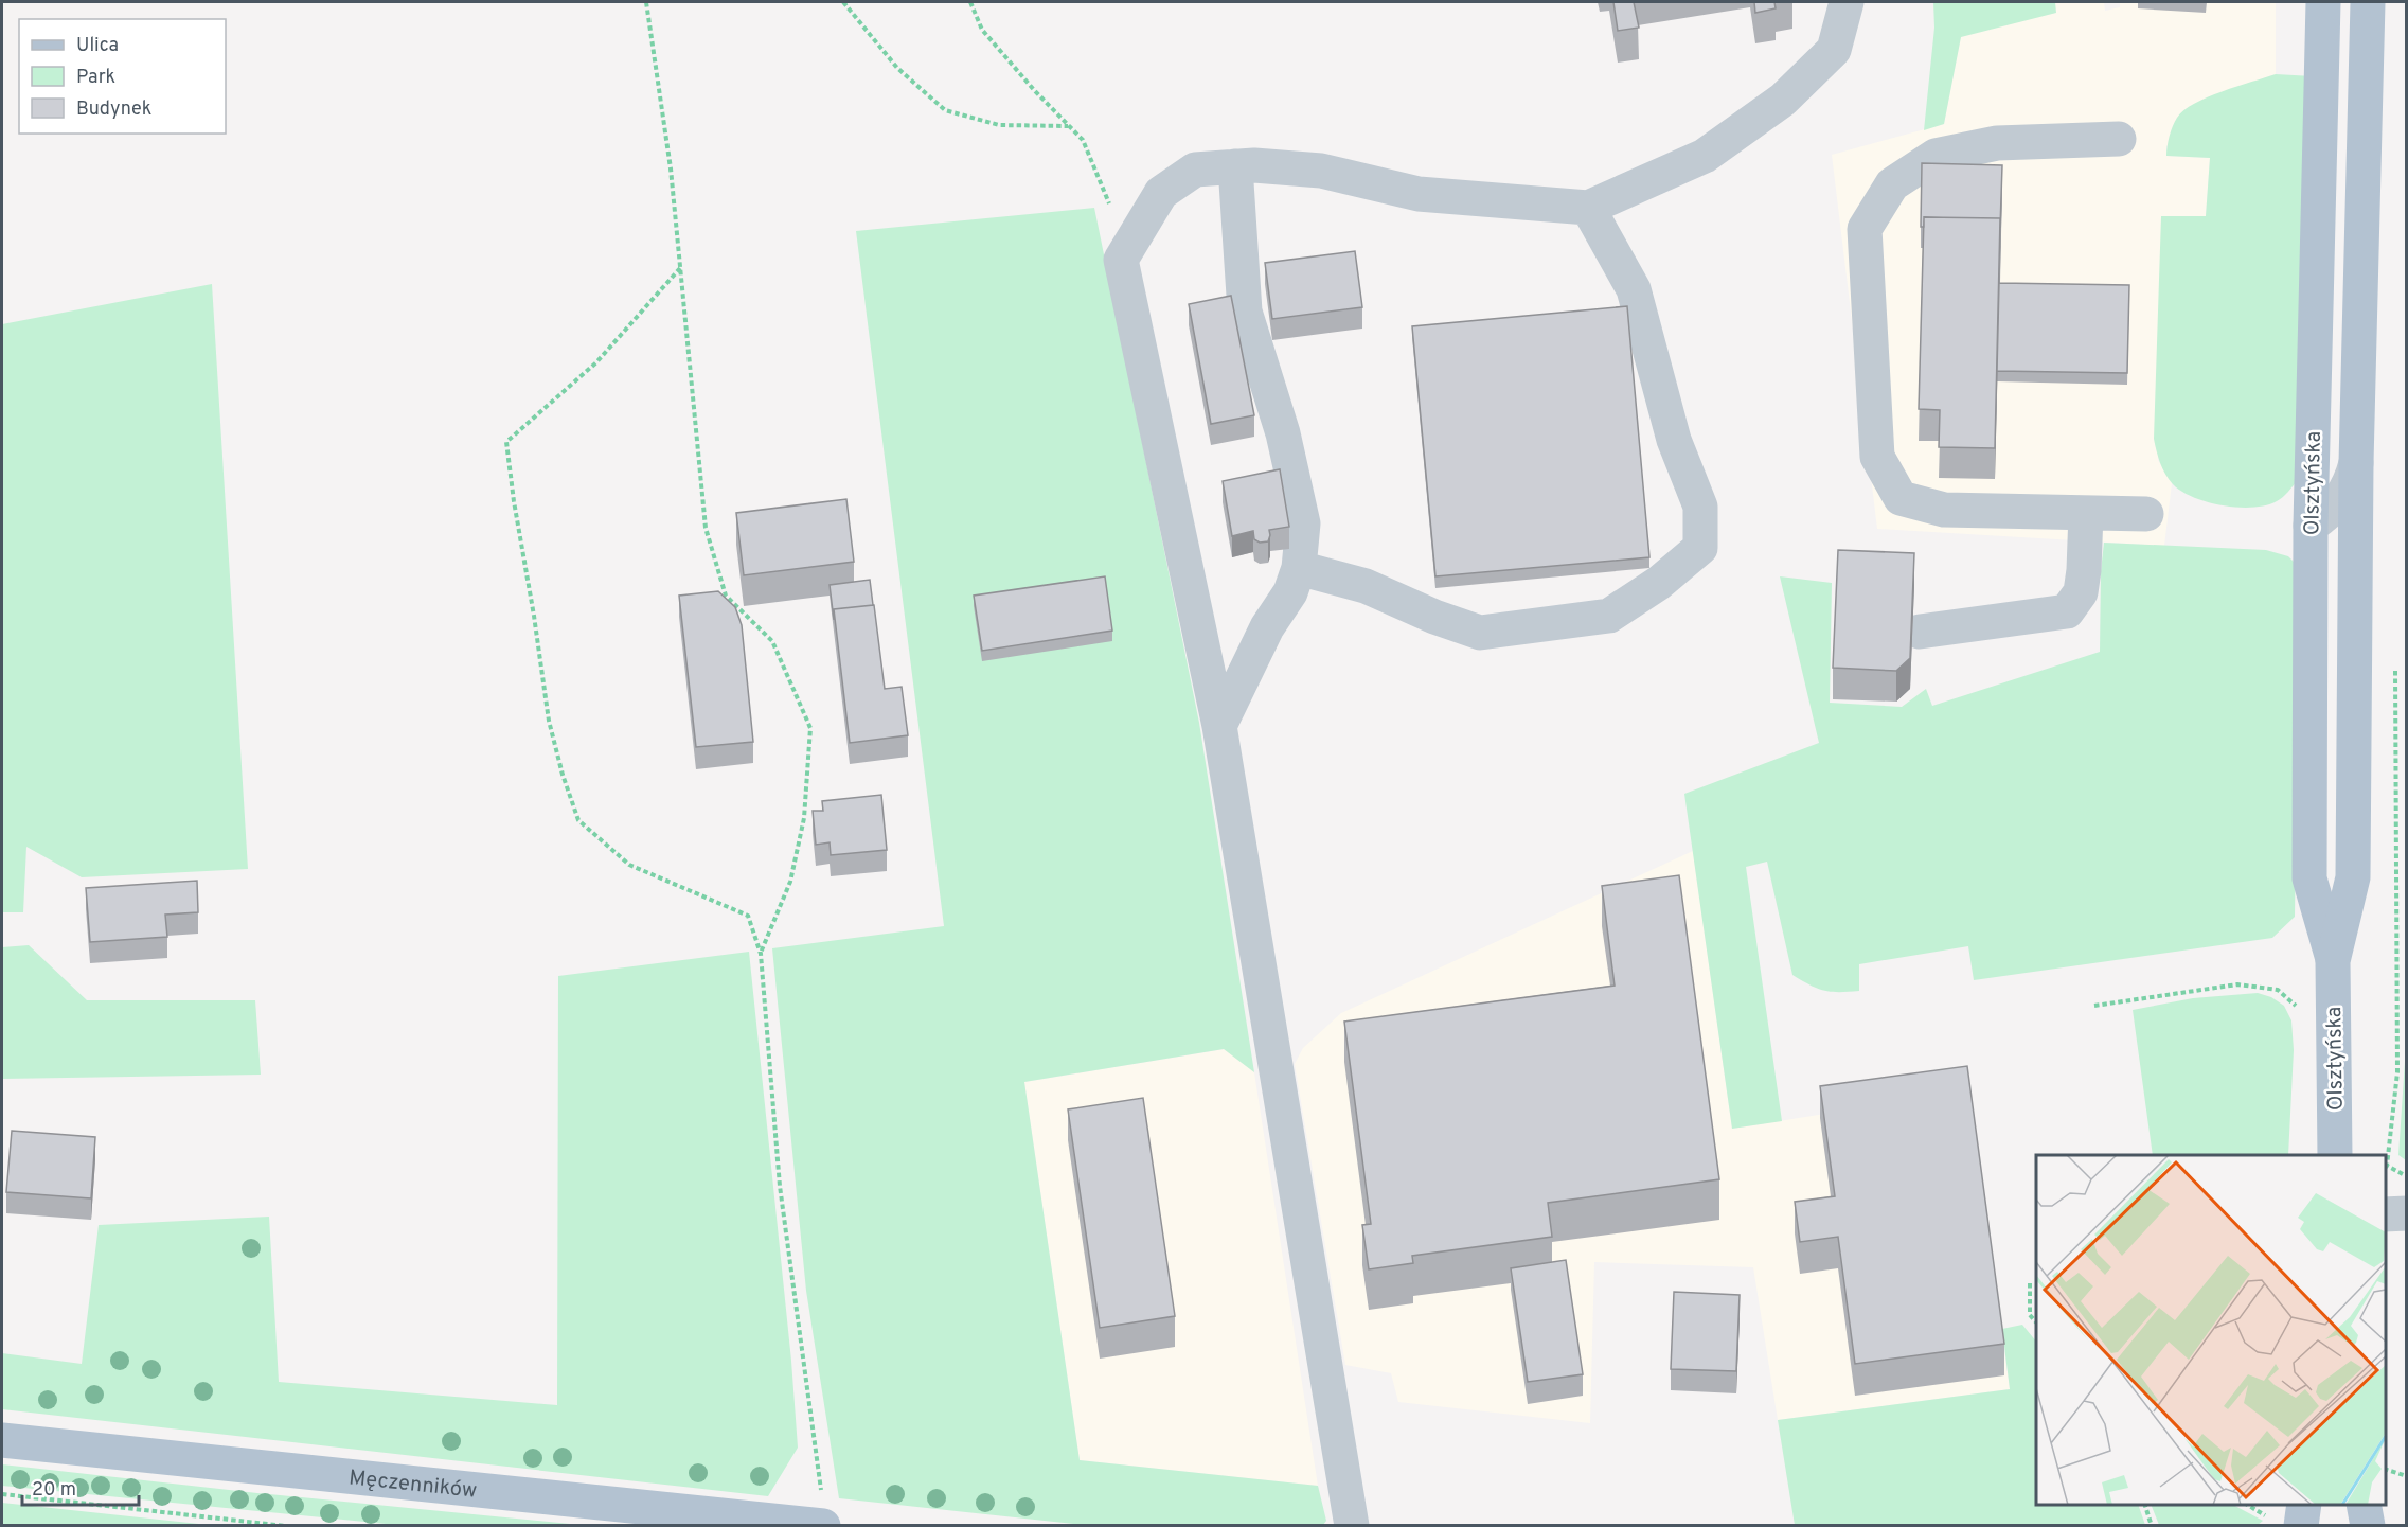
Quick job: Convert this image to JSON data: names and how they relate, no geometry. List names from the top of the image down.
{
  "streets": {
    "main road": ["Olsztyńska", "Męczenników"]
  },
  "legend": ["Ulica", "Park", "Budynek"],
  "scale_bar": "20 m"
}
